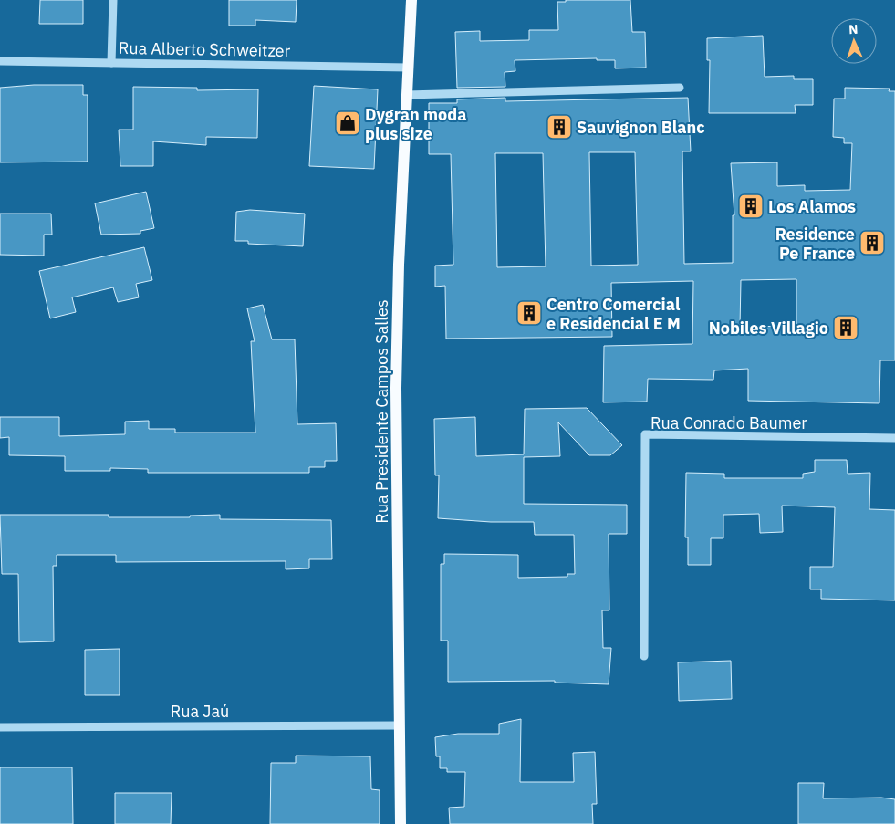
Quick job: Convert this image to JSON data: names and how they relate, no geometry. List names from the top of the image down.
{
  "streets": {
    "main road": ["Rua Presidente Campos Salles"],
    "street": ["Rua Alberto Schweitzer", "Rua Conrado Baumer", "Rua Jaú"]
  },
  "crossings": [
    ["Rua Alberto Schweitzer", "Rua Presidente Campos Salles"],
    ["Rua Presidente Campos Salles", "Rua Jaú"]
  ],
  "places": {
    "shop": ["Dygran moda plus size"],
    "building": [
      "Sauvignon Blanc",
      "Los Alamos",
      "Residence Pe France",
      "Centro Comercial e Residencial E M",
      "Nobiles Villagio"
    ]
  },
  "north": "top"
}
